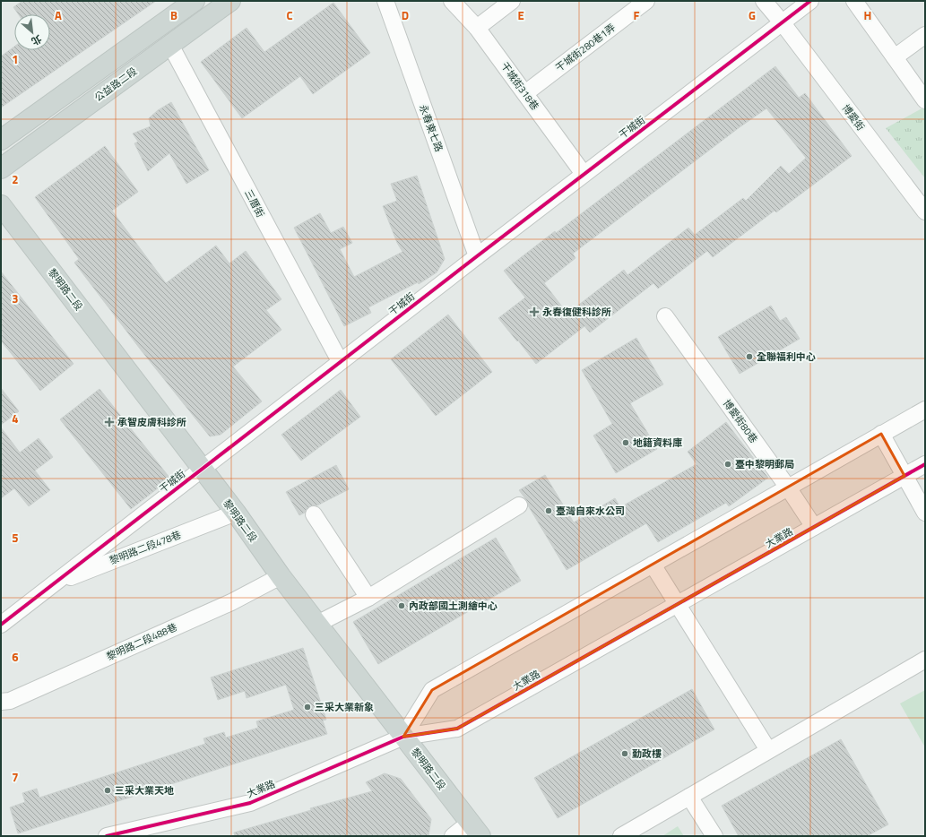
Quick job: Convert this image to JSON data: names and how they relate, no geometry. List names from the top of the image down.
{
  "streets": {
    "main road": ["公益路二段", "黎明路二段"],
    "street": [
      "干城街280巷1弄",
      "干城街318巷",
      "博愛街",
      "干城街",
      "永春東七路",
      "三厝街",
      "博愛街80巷",
      "大業路",
      "黎明路二段478巷",
      "黎明路二段488巷"
    ]
  },
  "crossings": [
    ["干城街280巷1弄", "干城街318巷"],
    ["公益路二段", "三厝街"],
    ["干城街318巷", "干城街"],
    ["博愛街", "干城街"],
    ["干城街", "永春東七路"],
    ["干城街", "三厝街"],
    ["干城街", "黎明路二段"],
    ["干城街", "黎明路二段478巷"],
    ["黎明路二段", "大業路"],
    ["黎明路二段", "黎明路二段478巷"],
    ["黎明路二段", "黎明路二段488巷"],
    ["博愛街80巷", "大業路"]
  ],
  "places": {
    "health": ["永春復健科診所", "承智皮膚科診所"],
    "other": [
      "全聯福利中心",
      "地籍資料庫",
      "臺中黎明郵局",
      "臺灣自來水公司",
      "內政部國土測繪中心",
      "三采大業新象",
      "勤政樓",
      "三采大業天地"
    ]
  },
  "north": "bottom right",
  "grid": {
    "columns": [
      "A",
      "B",
      "C",
      "D",
      "E",
      "F",
      "G",
      "H"
    ],
    "rows": [
      "1",
      "2",
      "3",
      "4",
      "5",
      "6",
      "7"
    ]
  }
}
